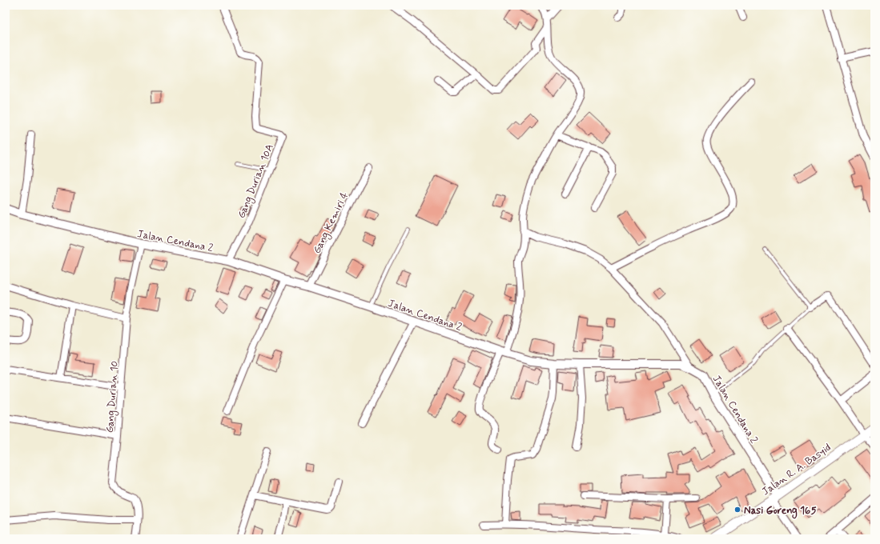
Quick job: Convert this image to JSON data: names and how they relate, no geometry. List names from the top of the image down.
{
  "streets": {
    "main road": ["Jalan R. A. Basyid"],
    "street": [
      "Gang Durian 10A",
      "Gang Kemiri 4",
      "Jalan Cendana 2",
      "Gang Durian 10"
    ]
  },
  "crossings": [
    ["Gang Durian 10A", "Jalan Cendana 2"],
    ["Gang Kemiri 4", "Jalan Cendana 2"],
    ["Jalan Cendana 2", "Gang Durian 10"],
    ["Jalan Cendana 2", "Jalan R. A. Basyid"]
  ],
  "places": ["Nasi Goreng 165"]
}
